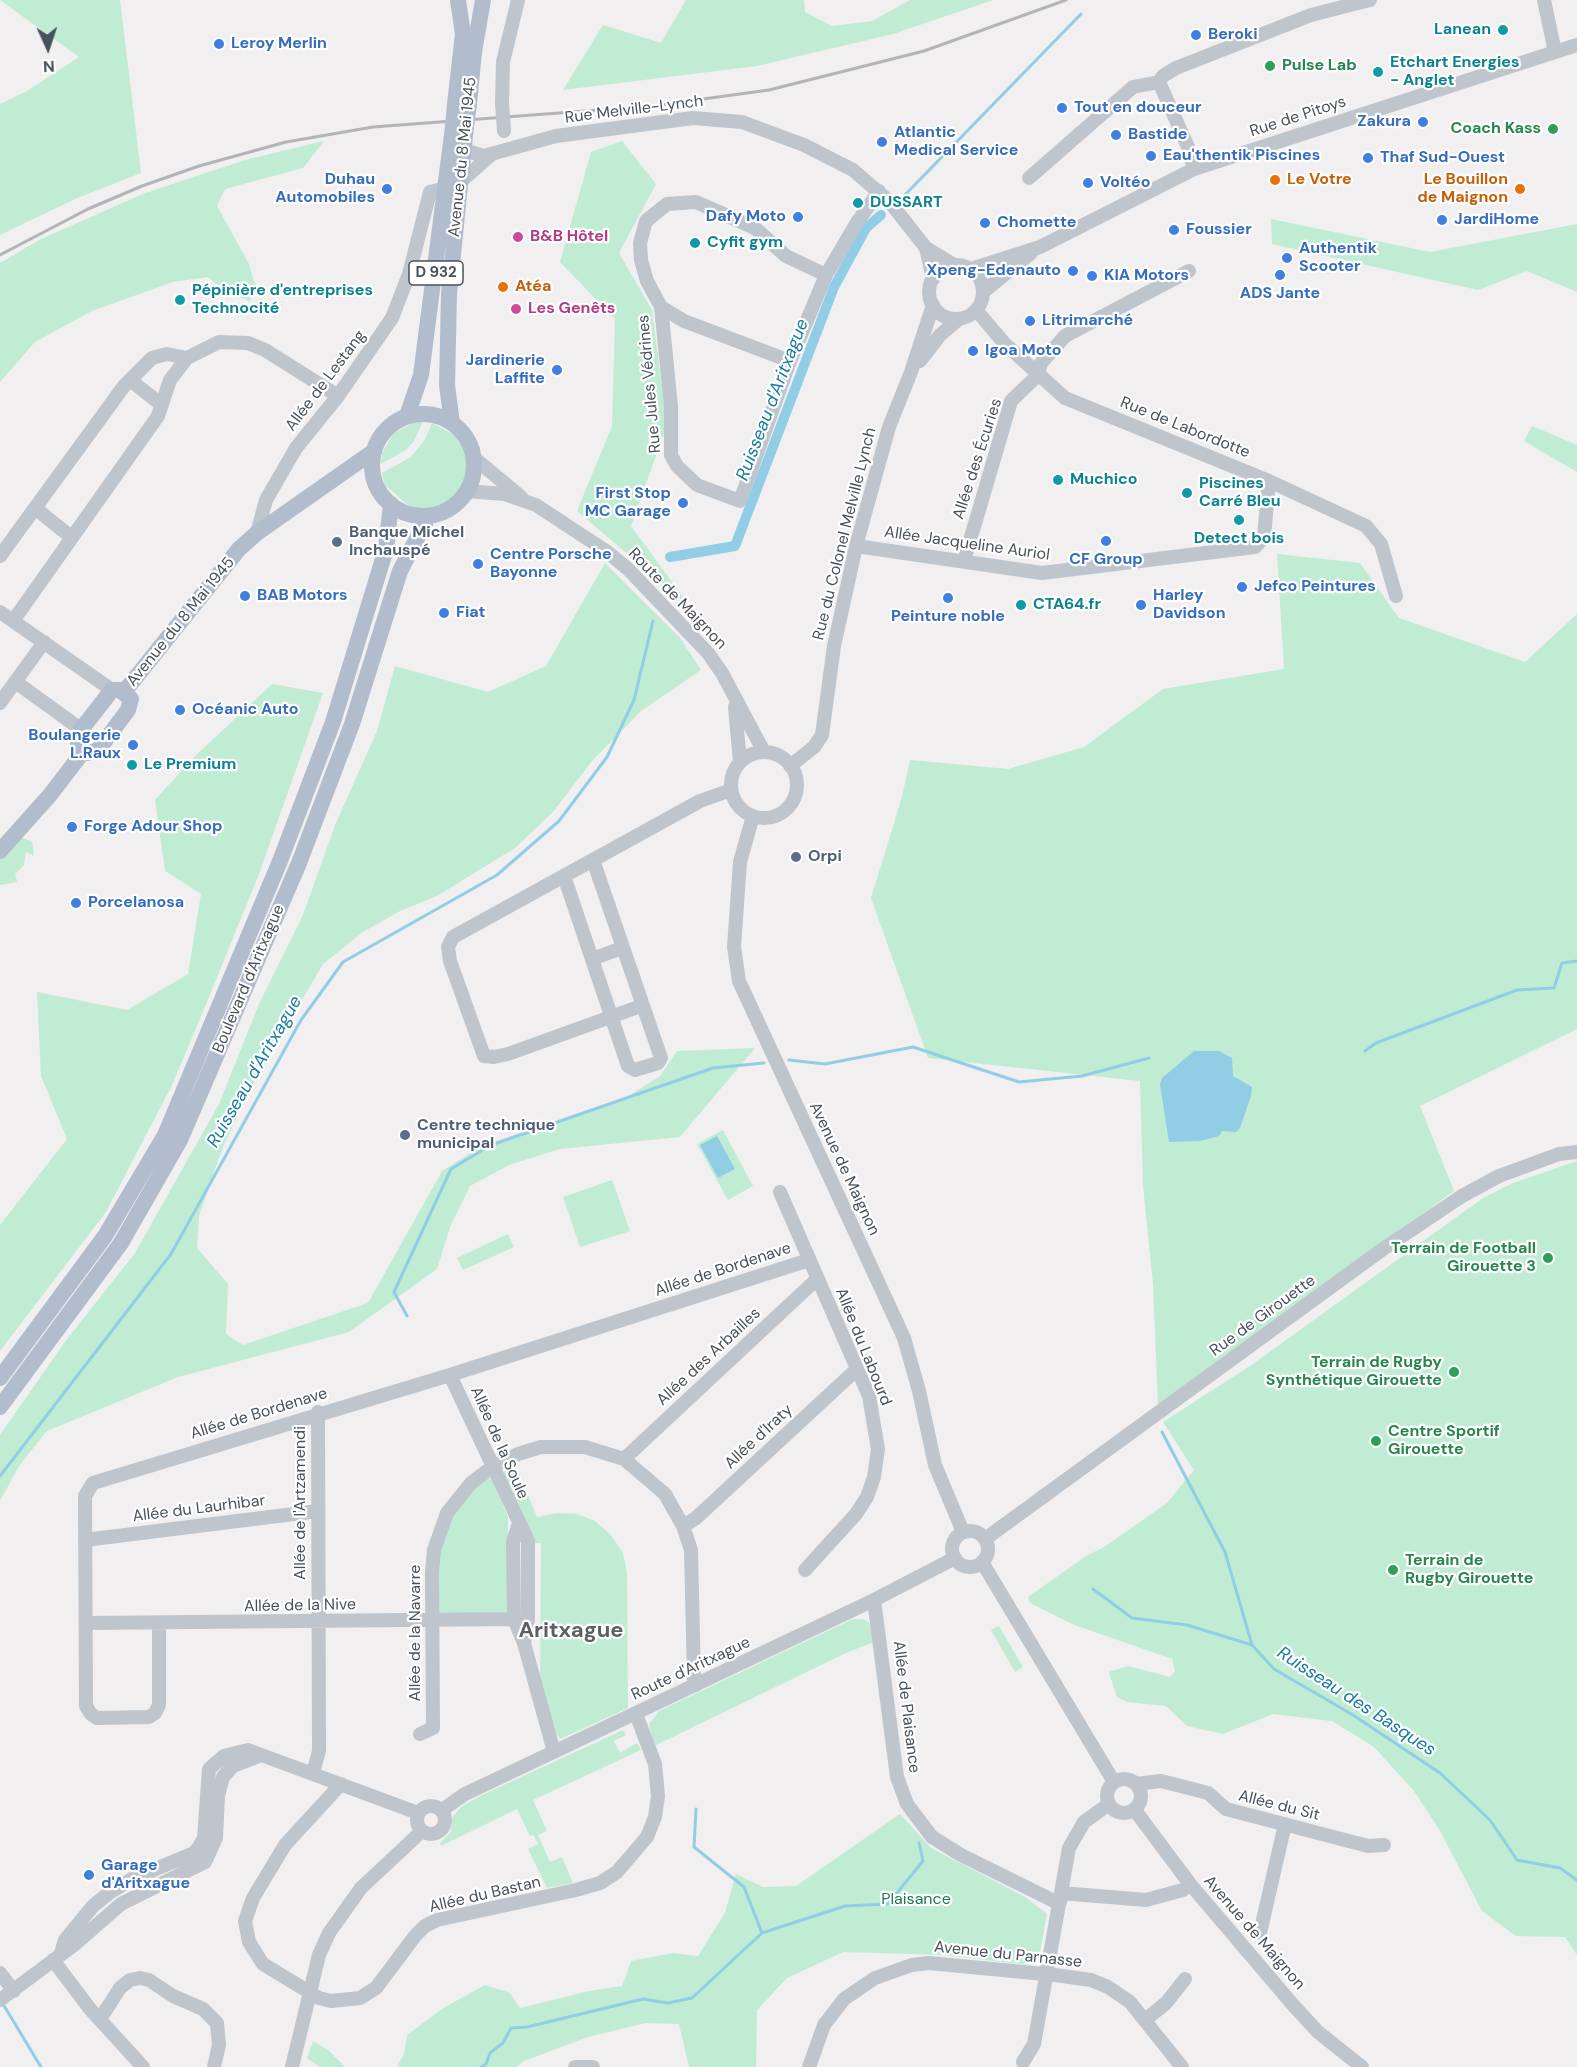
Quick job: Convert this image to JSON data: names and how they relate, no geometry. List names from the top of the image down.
{
  "streets": {
    "main road": ["Avenue du 8 Mai 1945", "D 932", "Boulevard d'Aritxague"],
    "street": [
      "Rue Melville-Lynch",
      "Rue de Pitoys",
      "Allée de Lestang",
      "Rue Jules Védrines",
      "Rue de Labordotte",
      "Allée des Écuries",
      "Rue du Colonel Melville Lynch",
      "Allée Jacqueline Auriol",
      "Route de Maignon",
      "Avenue de Maignon",
      "Allée de Bordenave",
      "Rue de Girouette",
      "Allée du Labourd",
      "Allée des Arbailles",
      "Allée d'Iraty",
      "Allée de la Soule",
      "Allée de l'Artzamendi",
      "Allée du Laurhibar",
      "Allée de la Nive",
      "Allée de la Navarre",
      "Route d'Aritxague",
      "Allée de Plaisance",
      "Allée du Sit",
      "Allée du Bastan",
      "Avenue du Parnasse"
    ]
  },
  "crossings": [
    ["Rue Melville-Lynch", "Avenue du 8 Mai 1945"],
    ["Rue Melville-Lynch", "Allée de Lestang"],
    ["Avenue du 8 Mai 1945", "Allée de Lestang"],
    ["Avenue du 8 Mai 1945", "Route de Maignon"],
    ["Avenue du 8 Mai 1945", "Boulevard d'Aritxague"],
    ["Rue de Labordotte", "Allée des Écuries"],
    ["Rue de Labordotte", "Rue du Colonel Melville Lynch"],
    ["Rue de Labordotte", "Allée Jacqueline Auriol"],
    ["Allée des Écuries", "Allée Jacqueline Auriol"],
    ["Rue du Colonel Melville Lynch", "Allée Jacqueline Auriol"],
    ["Rue du Colonel Melville Lynch", "Route de Maignon"],
    ["Rue du Colonel Melville Lynch", "Avenue de Maignon"],
    ["Route de Maignon", "Boulevard d'Aritxague"],
    ["Route de Maignon", "Avenue de Maignon"],
    ["Avenue de Maignon", "Rue de Girouette"],
    ["Avenue de Maignon", "Route d'Aritxague"],
    ["Avenue de Maignon", "Allée du Sit"],
    ["Allée de Bordenave", "Allée du Labourd"],
    ["Allée de Bordenave", "Allée de la Soule"],
    ["Allée de Bordenave", "Allée de l'Artzamendi"],
    ["Allée de Bordenave", "Allée du Laurhibar"],
    ["Allée de Bordenave", "Allée de la Nive"],
    ["Rue de Girouette", "Route d'Aritxague"],
    ["Allée du Labourd", "Allée des Arbailles"],
    ["Allée du Labourd", "Allée d'Iraty"],
    ["Allée des Arbailles", "Allée de la Navarre"],
    ["Allée d'Iraty", "Allée de la Navarre"],
    ["Allée de la Soule", "Allée de la Nive"],
    ["Allée de la Soule", "Allée de la Navarre"],
    ["Allée de la Soule", "Route d'Aritxague"],
    ["Allée de l'Artzamendi", "Allée du Laurhibar"],
    ["Allée de l'Artzamendi", "Allée de la Nive"],
    ["Allée de la Nive", "Allée de la Navarre"],
    ["Allée de la Navarre", "Route d'Aritxague"],
    ["Route d'Aritxague", "Allée de Plaisance"],
    ["Route d'Aritxague", "Allée du Bastan"]
  ],
  "districts": ["Aritxague"],
  "water": ["Ruisseau d'Aritxague", "Ruisseau des Basques"],
  "parks": ["Plaisance"],
  "places": [
    "Lanean",
    "Beroki",
    "Leroy Merlin",
    "Pulse Lab",
    "Etchart Energies - Anglet",
    "Tout en douceur",
    "Zakura",
    "Coach Kass",
    "Bastide",
    "Atlantic Medical Service",
    "Eau'thentik Piscines",
    "Thaf Sud-Ouest",
    "Le Votre",
    "Voltéo",
    "Duhau Automobiles",
    "Le Bouillon de Maignon",
    "DUSSART",
    "Dafy Moto",
    "JardiHome",
    "Chomette",
    "Foussier",
    "B&B Hôtel",
    "Cyfit gym",
    "Authentik Scooter",
    "Xpeng-Edenauto",
    "ADS Jante",
    "KIA Motors",
    "Atéa",
    "Pépinière d'entreprises Technocité",
    "Les Genêts",
    "Litrimarché",
    "Igoa Moto",
    "Jardinerie Laffite",
    "Muchico",
    "Piscines Carré Bleu",
    "First Stop MC Garage",
    "Detect bois",
    "CF Group",
    "Banque Michel Inchauspé",
    "Centre Porsche Bayonne",
    "Jefco Peintures",
    "BAB Motors",
    "Peinture noble",
    "CTA64.fr",
    "Harley Davidson",
    "Fiat",
    "Océanic Auto",
    "Boulangerie L.Raux",
    "Le Premium",
    "Forge Adour Shop",
    "Orpi",
    "Porcelanosa",
    "Centre technique municipal",
    "Terrain de Football Girouette 3",
    "Terrain de Rugby Synthétique Girouette",
    "Centre Sportif Girouette",
    "Terrain de Rugby Girouette",
    "Garage d'Aritxague"
  ],
  "north": "bottom"
}
